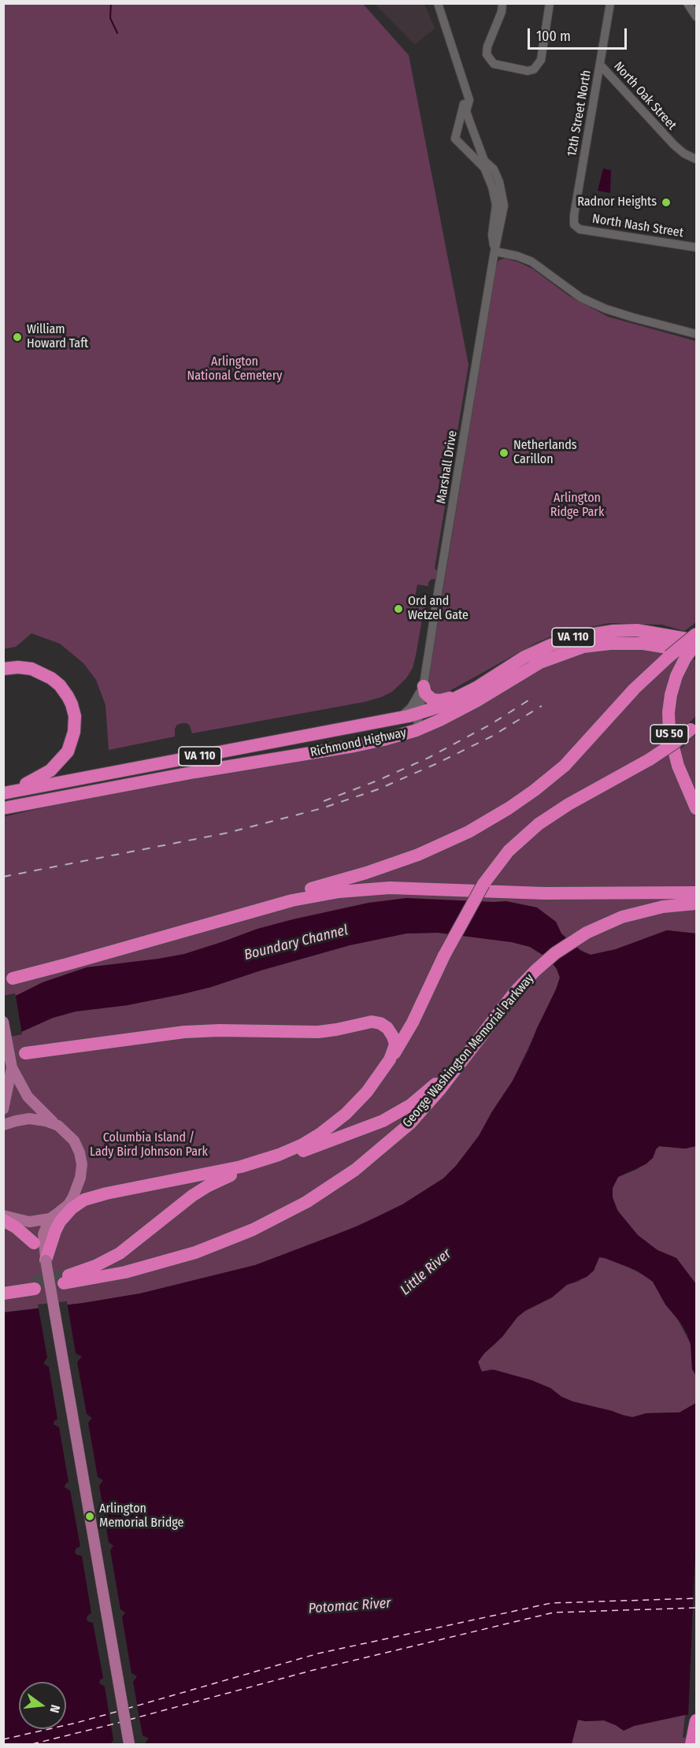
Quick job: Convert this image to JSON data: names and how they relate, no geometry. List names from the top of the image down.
{
  "streets": {
    "highway": [
      "VA 110",
      "US 50",
      "Richmond Highway",
      "George Washington Memorial Parkway"
    ],
    "street": [
      "North Oak Street",
      "12th Street North",
      "North Nash Street",
      "Marshall Drive"
    ]
  },
  "crossings": [
    ["North Oak Street", "12th Street North"],
    ["12th Street North", "North Nash Street"],
    ["Marshall Drive", "Richmond Highway"],
    ["US 50", "Richmond Highway"]
  ],
  "water": ["Boundary Channel", "Little River", "Potomac River"],
  "parks": ["Arlington National Cemetery", "Arlington Ridge Park", "Columbia Island / Lady Bird Johnson Park"],
  "places": [
    "Radnor Heights",
    "William Howard Taft",
    "Netherlands Carillon",
    "Ord and Wetzel Gate",
    "Arlington Memorial Bridge"
  ],
  "scale_bar": "100 m",
  "north": "right"
}
